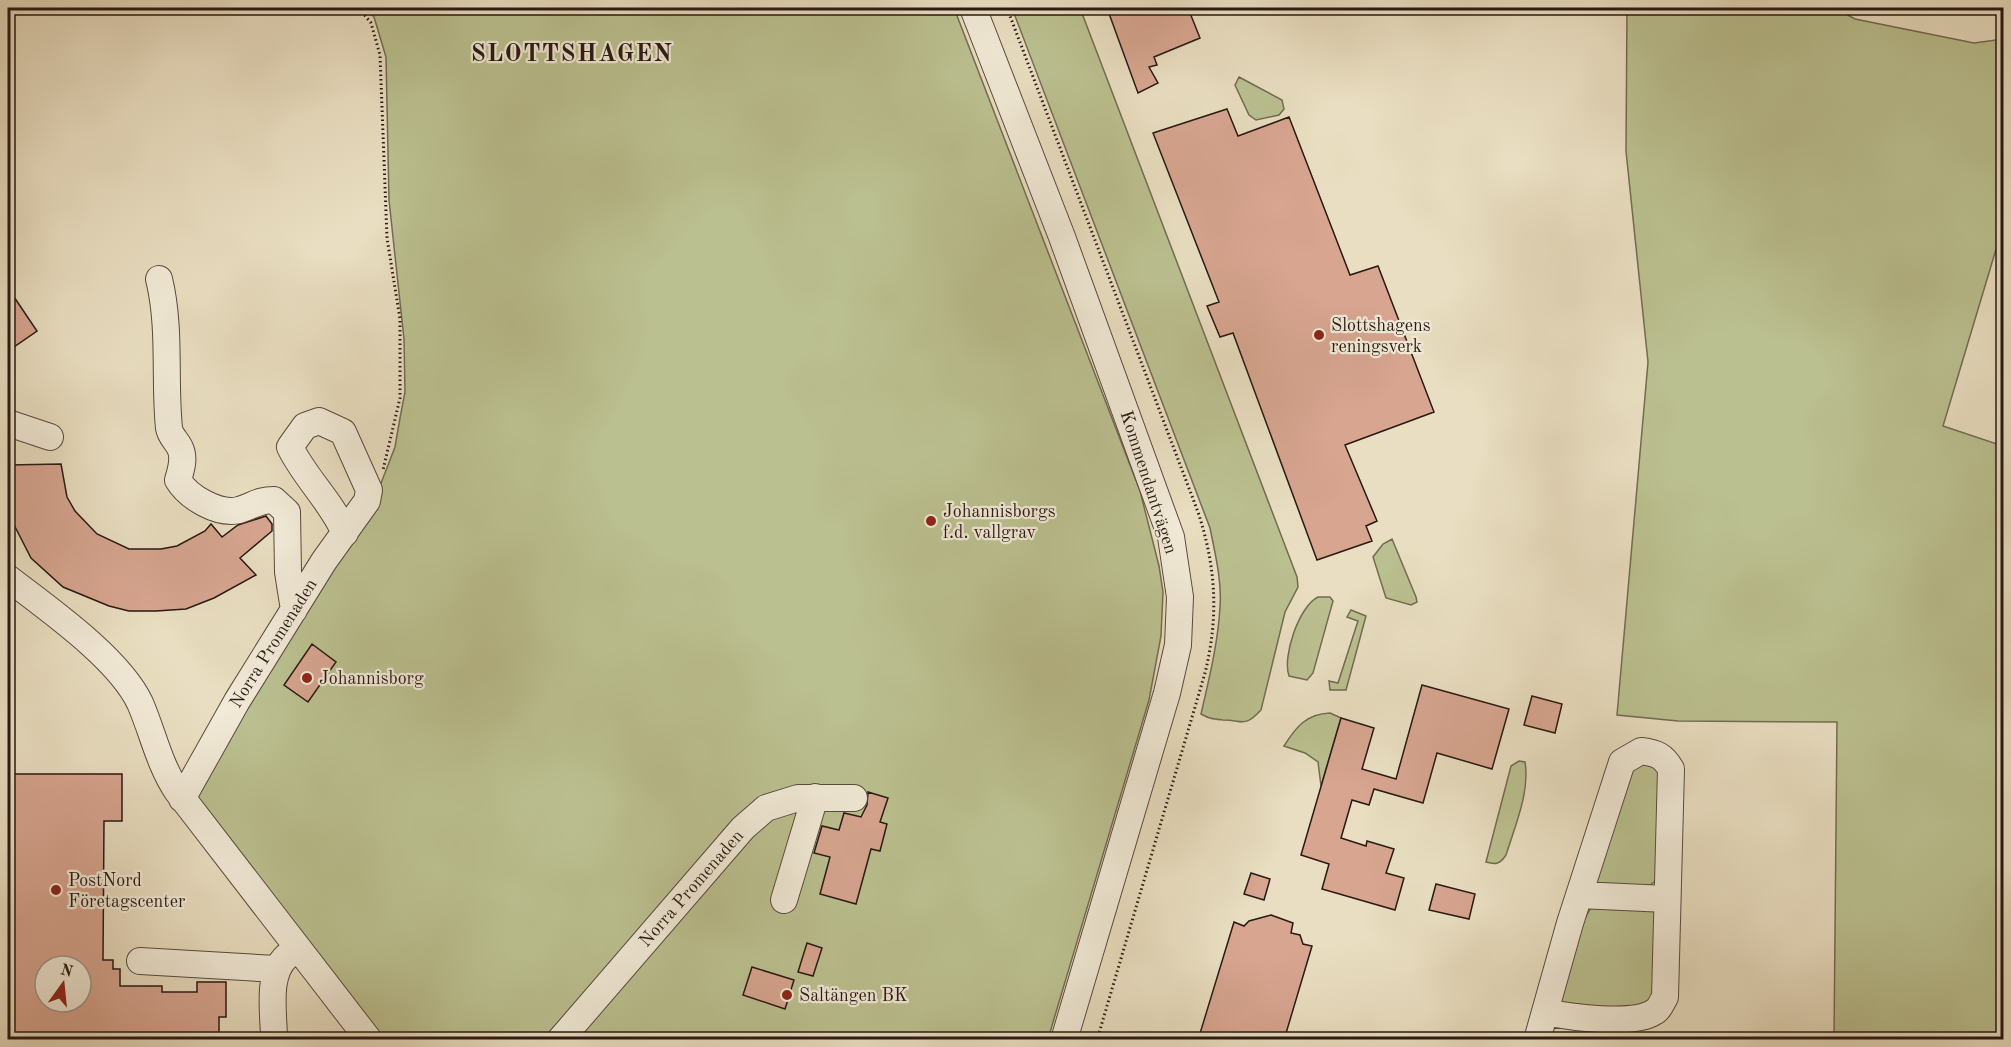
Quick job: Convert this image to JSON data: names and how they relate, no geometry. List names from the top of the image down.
{
  "streets": {
    "street": ["Kommendantvägen", "Norra Promenaden"]
  },
  "districts": ["SLOTTSHAGEN"],
  "places": [
    "Slottshagens reningsverk",
    "Johannisborgs f.d. vallgrav",
    "Johannisborg",
    "PostNord Företagscenter",
    "Saltängen BK"
  ],
  "north": "top"
}
